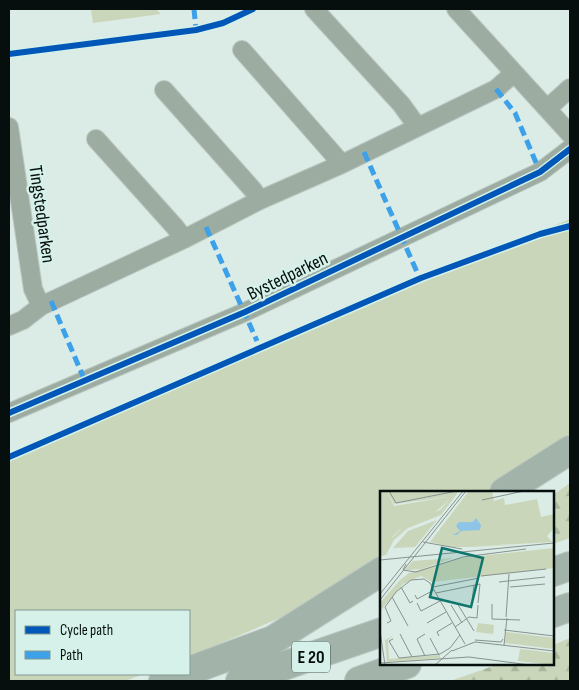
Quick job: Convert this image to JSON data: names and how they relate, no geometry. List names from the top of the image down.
{
  "streets": {
    "highway": ["E 20"],
    "street": ["Tingstedparken", "Bystedparken"]
  },
  "legend": ["Cycle path", "Path"]
}
